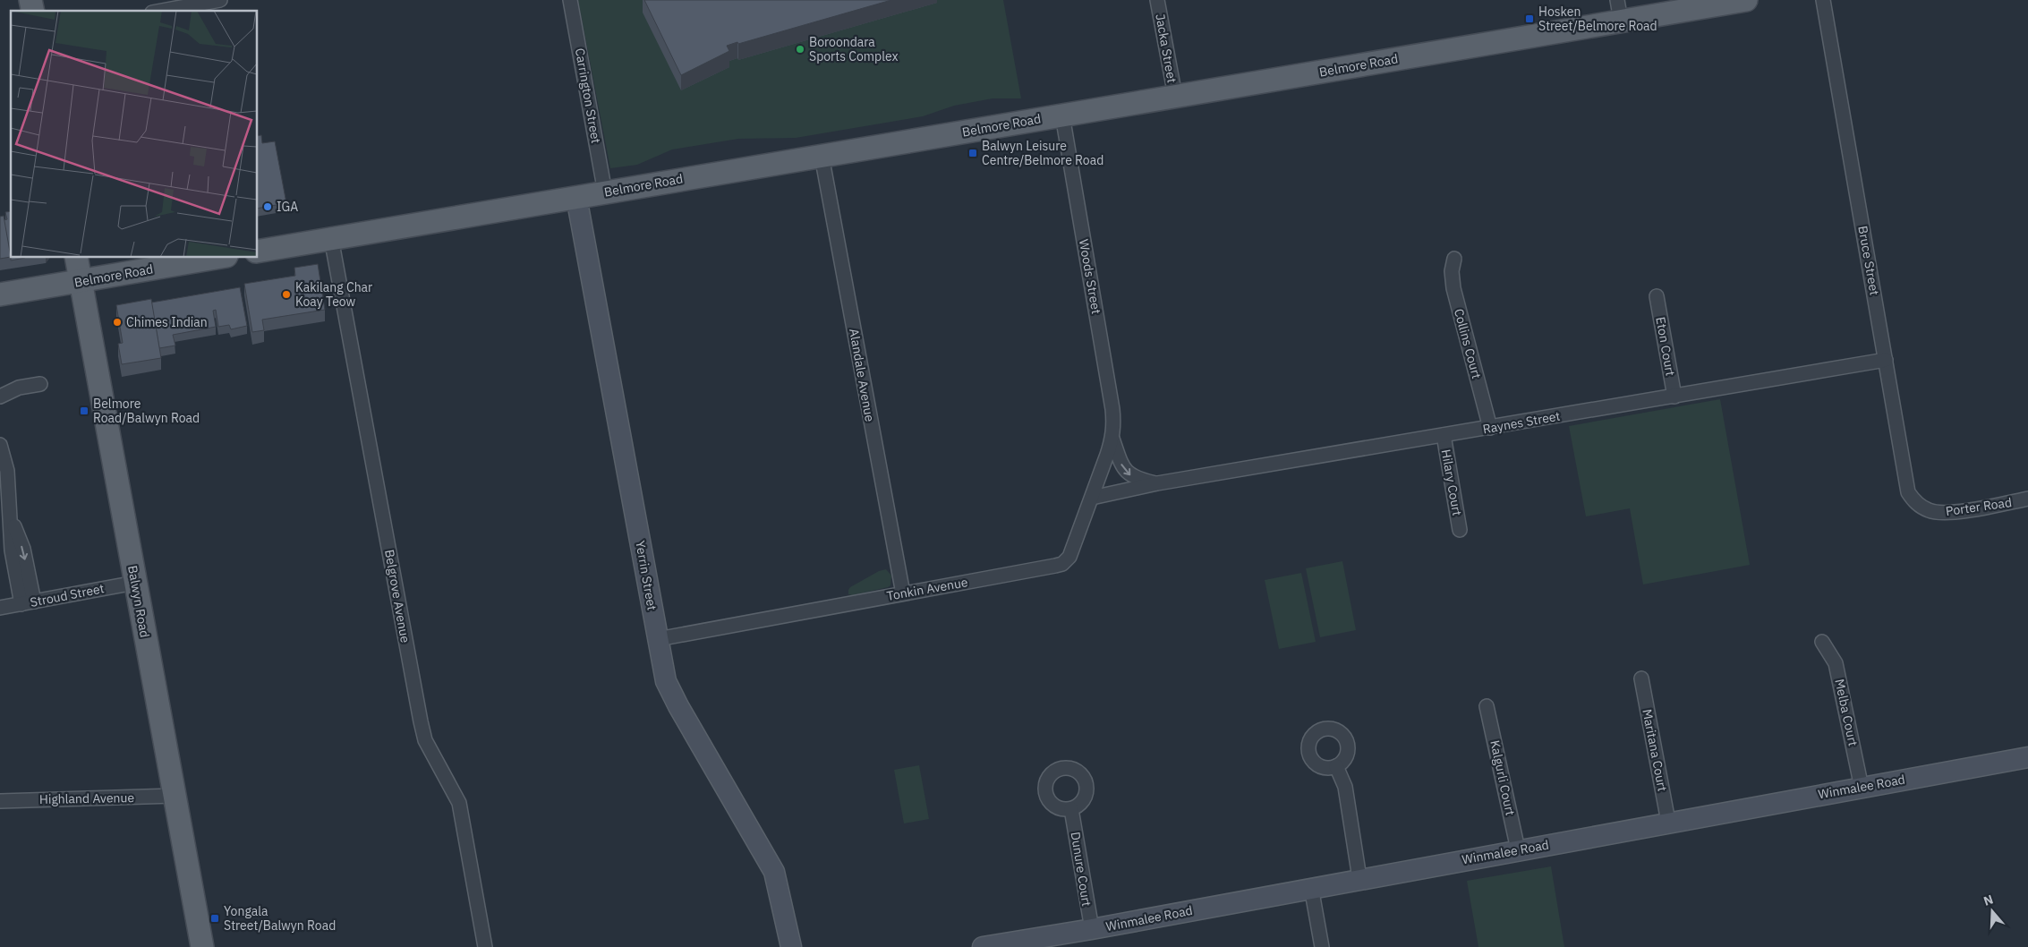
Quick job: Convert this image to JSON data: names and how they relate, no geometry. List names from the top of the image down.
{
  "streets": {
    "main road": ["Belmore Road", "Balwyn Road"],
    "street": [
      "Jacka Street",
      "Carrington Street",
      "Bruce Street",
      "Woods Street",
      "Collins Court",
      "Eton Court",
      "Alandale Avenue",
      "Raynes Street",
      "Hilary Court",
      "Porter Road",
      "Yerrin Street",
      "Tonkin Avenue",
      "Stroud Street",
      "Belgrove Avenue",
      "Melba Court",
      "Maritana Court",
      "Kalgurli Court",
      "Winmalee Road",
      "Highland Avenue",
      "Dunure Court"
    ]
  },
  "crossings": [
    ["Jacka Street", "Belmore Road"],
    ["Belmore Road", "Carrington Street"],
    ["Belmore Road", "Woods Street"],
    ["Belmore Road", "Alandale Avenue"],
    ["Belmore Road", "Yerrin Street"],
    ["Belmore Road", "Belgrove Avenue"],
    ["Belmore Road", "Balwyn Road"],
    ["Bruce Street", "Raynes Street"],
    ["Bruce Street", "Porter Road"],
    ["Woods Street", "Raynes Street"],
    ["Woods Street", "Tonkin Avenue"],
    ["Collins Court", "Raynes Street"],
    ["Eton Court", "Raynes Street"],
    ["Alandale Avenue", "Tonkin Avenue"],
    ["Raynes Street", "Hilary Court"],
    ["Raynes Street", "Tonkin Avenue"],
    ["Yerrin Street", "Tonkin Avenue"],
    ["Stroud Street", "Balwyn Road"],
    ["Balwyn Road", "Highland Avenue"],
    ["Melba Court", "Winmalee Road"],
    ["Maritana Court", "Winmalee Road"],
    ["Kalgurli Court", "Winmalee Road"],
    ["Winmalee Road", "Dunure Court"]
  ],
  "places": {
    "transit": [
      "Hosken Street/Belmore Road",
      "Balwyn Leisure Centre/Belmore Road",
      "Belmore Road/Balwyn Road",
      "Yongala Street/Balwyn Road"
    ],
    "other": [
      "Boroondara Sports Complex",
      "IGA",
      "Kakilang Char Koay Teow",
      "Chimes Indian"
    ]
  },
  "north": "top"
}
